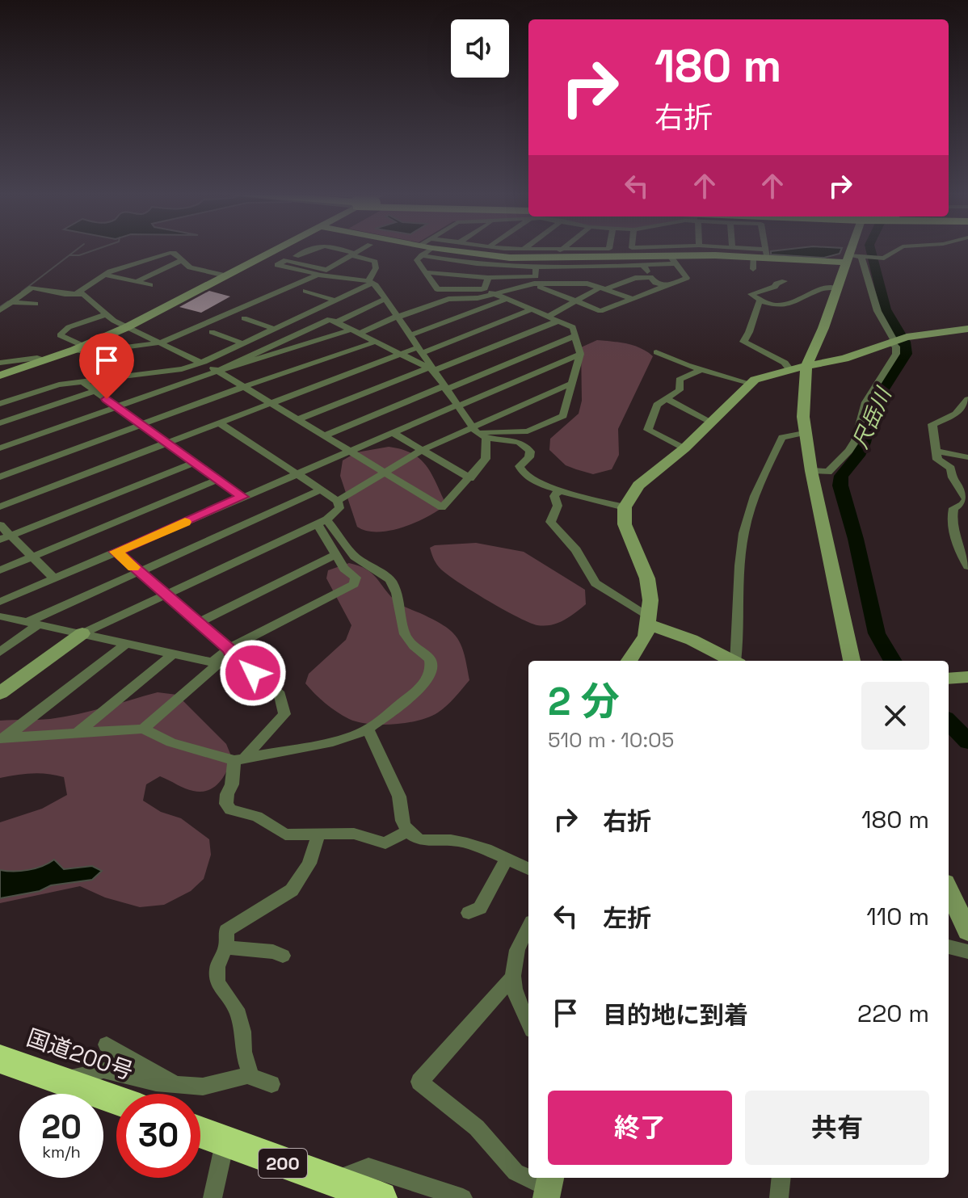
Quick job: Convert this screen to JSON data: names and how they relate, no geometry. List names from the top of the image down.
{
  "streets": {
    "highway": ["国道200号", "200"]
  },
  "water": ["尺岳川"],
  "page": {
    "turn": ["180 m", "右折"],
    "heading": ["2 分", "510 m · 10:05"],
    "list": [
      {
        "name": "右折",
        "value": "180 m"
      },
      {
        "name": "左折",
        "value": "110 m"
      },
      {
        "name": "目的地に到着",
        "value": "220 m"
      }
    ],
    "buttons": ["終了", "共有"],
    "speed": "20 km/h",
    "limit": "30"
  }
}
